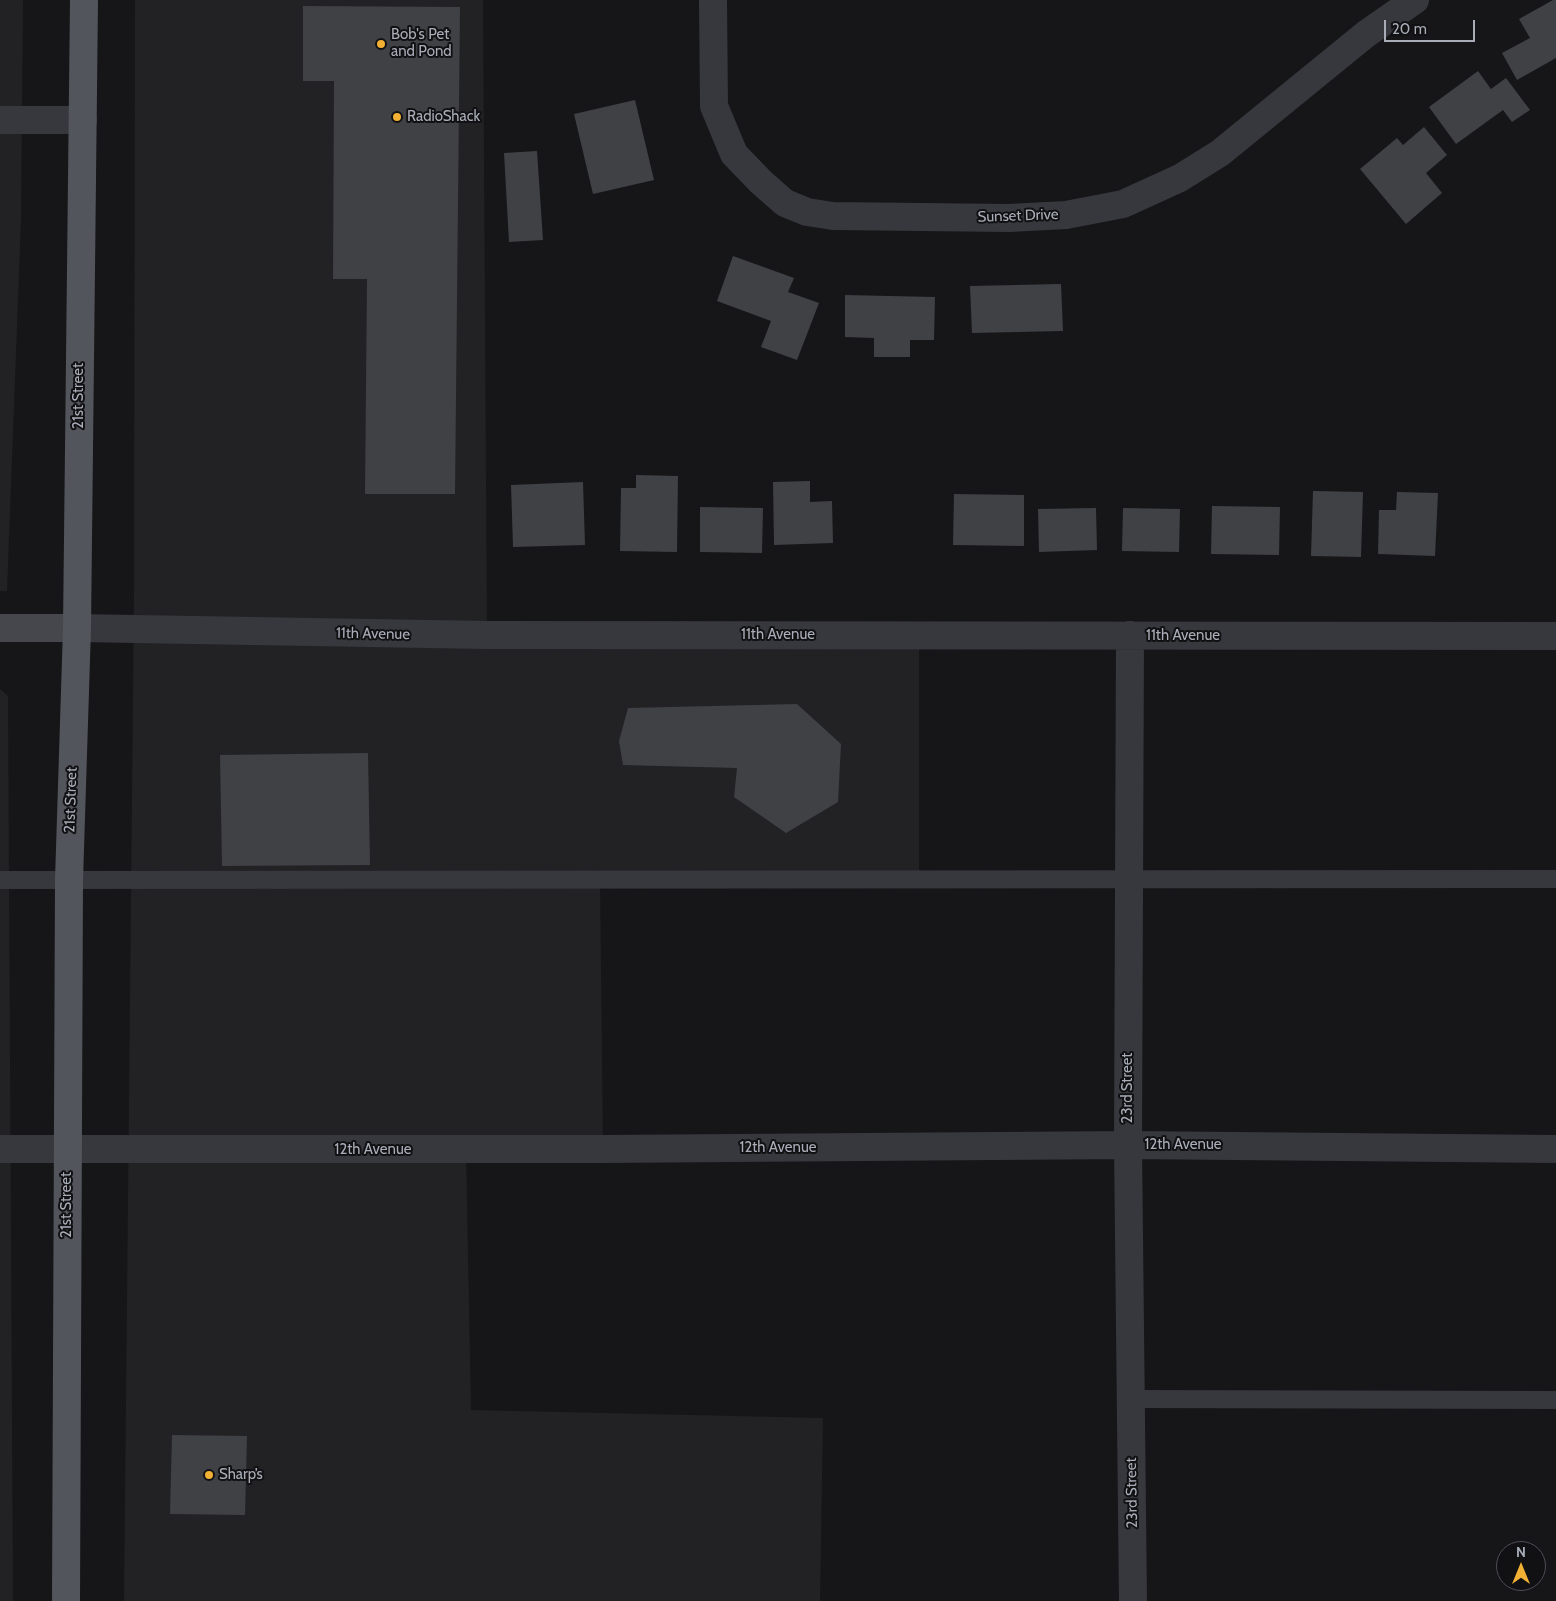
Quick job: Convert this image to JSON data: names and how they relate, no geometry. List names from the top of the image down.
{
  "streets": {
    "main road": ["21st Street", "11th Avenue"],
    "street": ["Sunset Drive", "23rd Street", "12th Avenue"]
  },
  "crossings": [
    ["21st Street", "11th Avenue"],
    ["21st Street", "12th Avenue"],
    ["11th Avenue", "23rd Street"],
    ["23rd Street", "12th Avenue"]
  ],
  "places": ["Bob's Pet and Pond", "RadioShack", "Sharp’s"],
  "scale_bar": "20 m",
  "north": "top"
}
